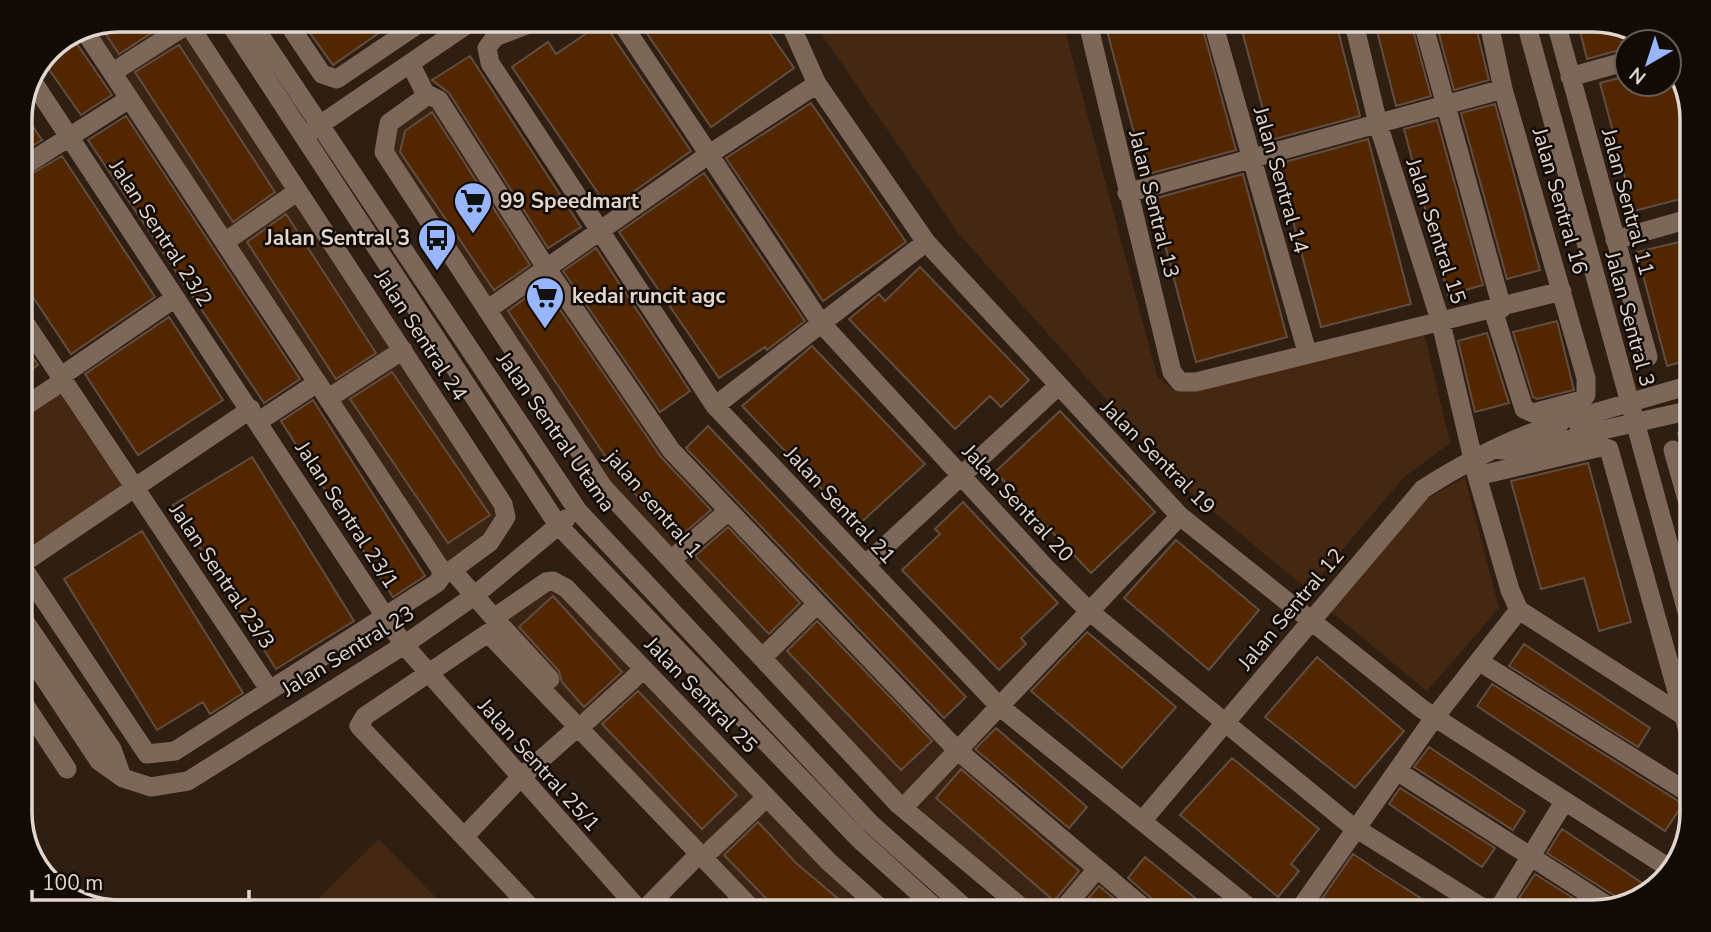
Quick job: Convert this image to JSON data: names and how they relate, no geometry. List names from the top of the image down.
{
  "streets": {
    "street": [
      "Jalan Sentral 14",
      "Jalan Sentral 16",
      "Jalan Sentral 11",
      "Jalan Sentral 13",
      "Jalan Sentral 15",
      "Jalan Sentral 23/2",
      "Jalan Sentral 3",
      "Jalan Sentral 24",
      "Jalan Sentral Utama",
      "Jalan Sentral 19",
      "Jalan Sentral 20",
      "jalan sentral 1",
      "Jalan Sentral 21",
      "Jalan Sentral 23/1",
      "Jalan Sentral 23/3",
      "Jalan Sentral 12",
      "Jalan Sentral 23",
      "Jalan Sentral 25",
      "Jalan Sentral 25/1"
    ]
  },
  "crossings": [
    ["Jalan Sentral 14", "Jalan Sentral 13"],
    ["Jalan Sentral 15", "Jalan Sentral 12"],
    ["Jalan Sentral 23/2", "Jalan Sentral 23/1"],
    ["Jalan Sentral 3", "Jalan Sentral 12"],
    ["Jalan Sentral Utama", "Jalan Sentral 23"],
    ["Jalan Sentral 19", "Jalan Sentral 12"],
    ["Jalan Sentral 20", "Jalan Sentral 12"],
    ["Jalan Sentral 21", "Jalan Sentral 12"],
    ["Jalan Sentral 23/1", "Jalan Sentral 23"],
    ["Jalan Sentral 23/1", "Jalan Sentral 25/1"],
    ["Jalan Sentral 23", "Jalan Sentral 25/1"]
  ],
  "places": {
    "supermarket": ["99 Speedmart", "kedai runcit agc"],
    "bus stop": ["Jalan Sentral 3"]
  },
  "scale_bar": "100 m",
  "north": "bottom left"
}
